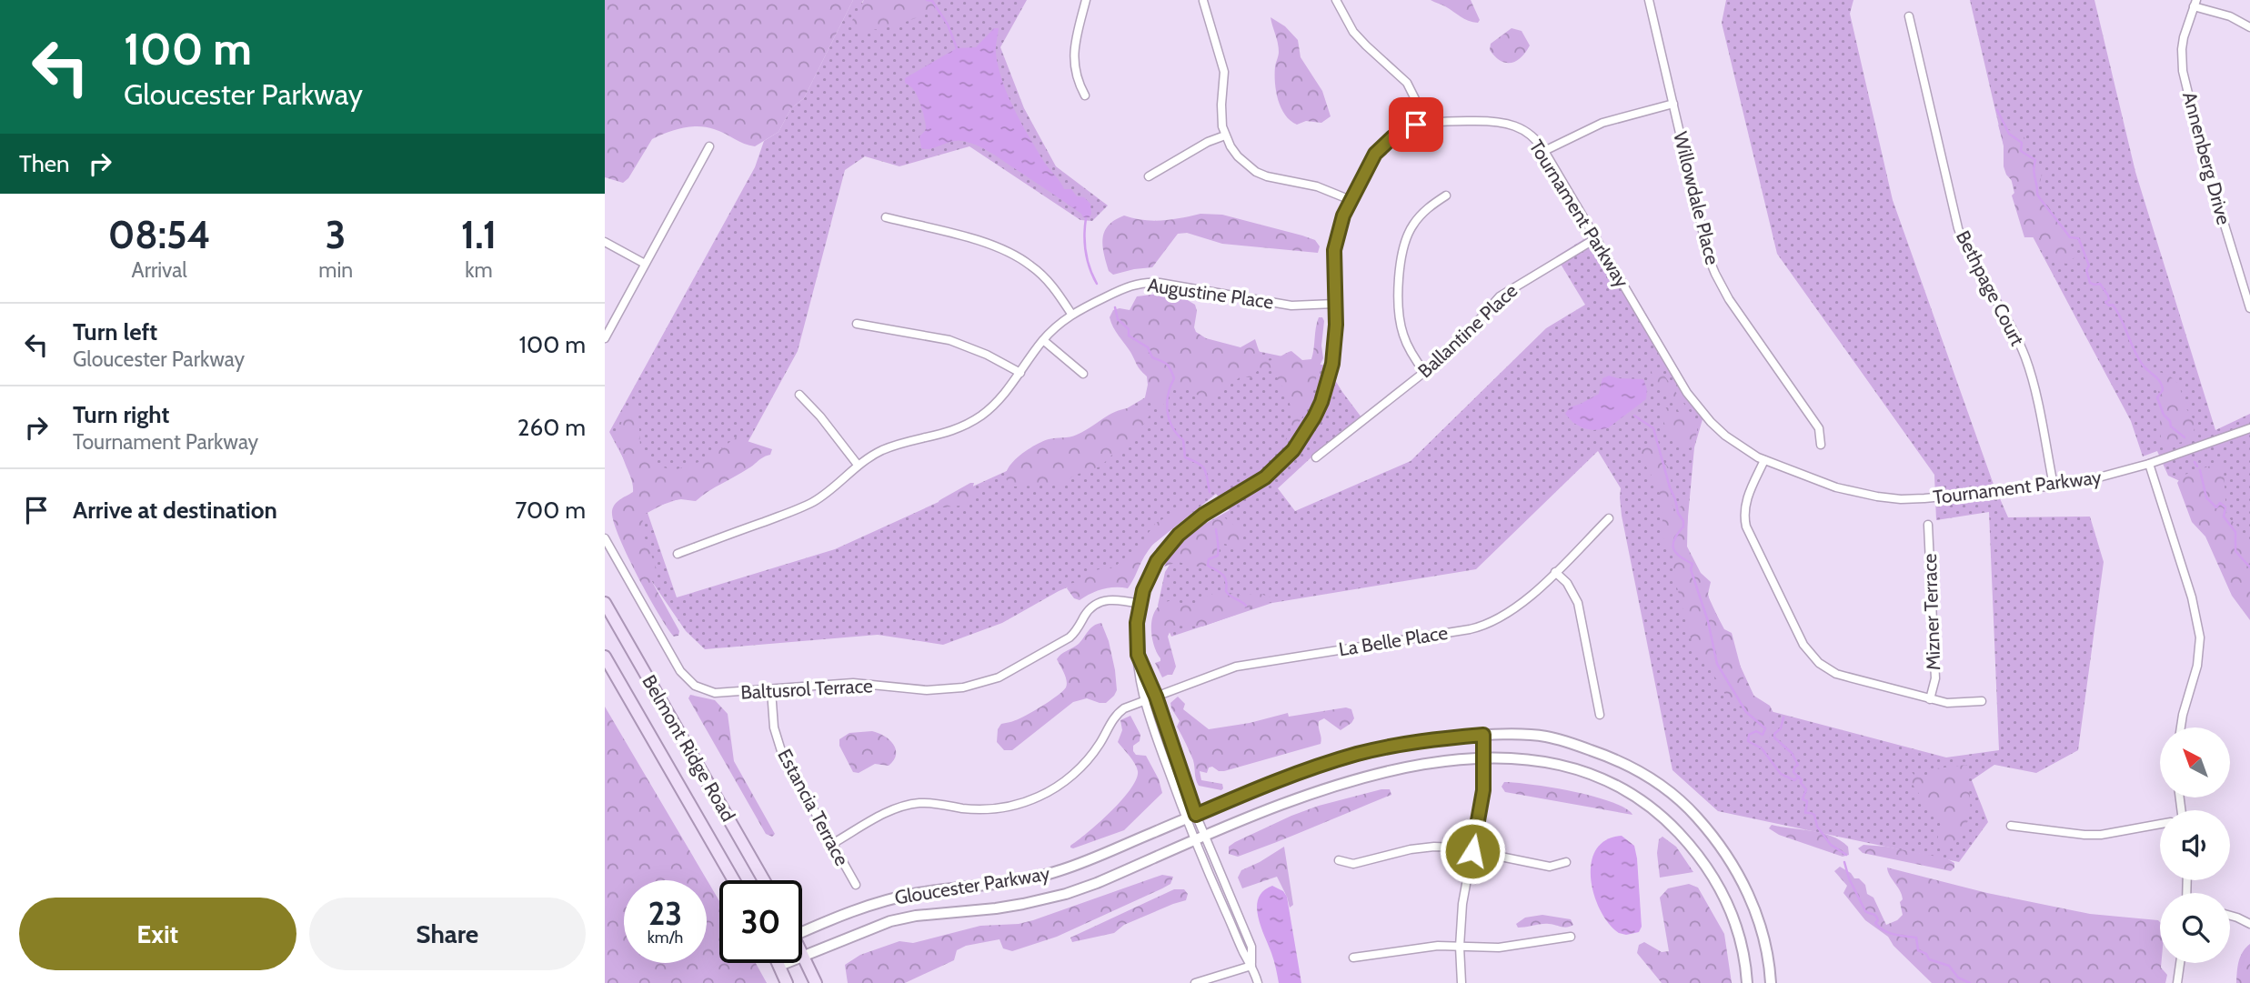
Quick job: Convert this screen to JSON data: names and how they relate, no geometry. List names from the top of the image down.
{
  "streets": {
    "main road": ["Belmont Ridge Road", "Gloucester Parkway"],
    "street": [
      "Annenberg Drive",
      "Willowdale Place",
      "Tournament Parkway",
      "Bethpage Court",
      "Augustine Place",
      "Ballantine Place",
      "Mizner Terrace",
      "La Belle Place",
      "Baltusrol Terrace",
      "Estancia Terrace"
    ]
  },
  "crossings": [
    ["Tournament Parkway", "Bethpage Court"],
    ["Tournament Parkway", "Augustine Place"],
    ["Tournament Parkway", "Ballantine Place"],
    ["Tournament Parkway", "La Belle Place"],
    ["Tournament Parkway", "Baltusrol Terrace"],
    ["Tournament Parkway", "Gloucester Parkway"],
    ["La Belle Place", "Estancia Terrace"],
    ["Baltusrol Terrace", "Estancia Terrace"]
  ],
  "north": "top left",
  "page": {
    "turn": ["100 m", "Gloucester Parkway"],
    "then": "Then",
    "eta": [
      "08:54",
      "Arrival",
      "3",
      "min",
      "1.1",
      "km"
    ],
    "list": [
      {
        "name": "Turn left",
        "note": "Gloucester Parkway",
        "value": "100 m"
      },
      {
        "name": "Turn right",
        "note": "Tournament Parkway",
        "value": "260 m"
      },
      {
        "name": "Arrive at destination",
        "value": "700 m"
      }
    ],
    "speed": "23 km/h",
    "limit": "30",
    "buttons": ["Exit", "Share"]
  }
}
